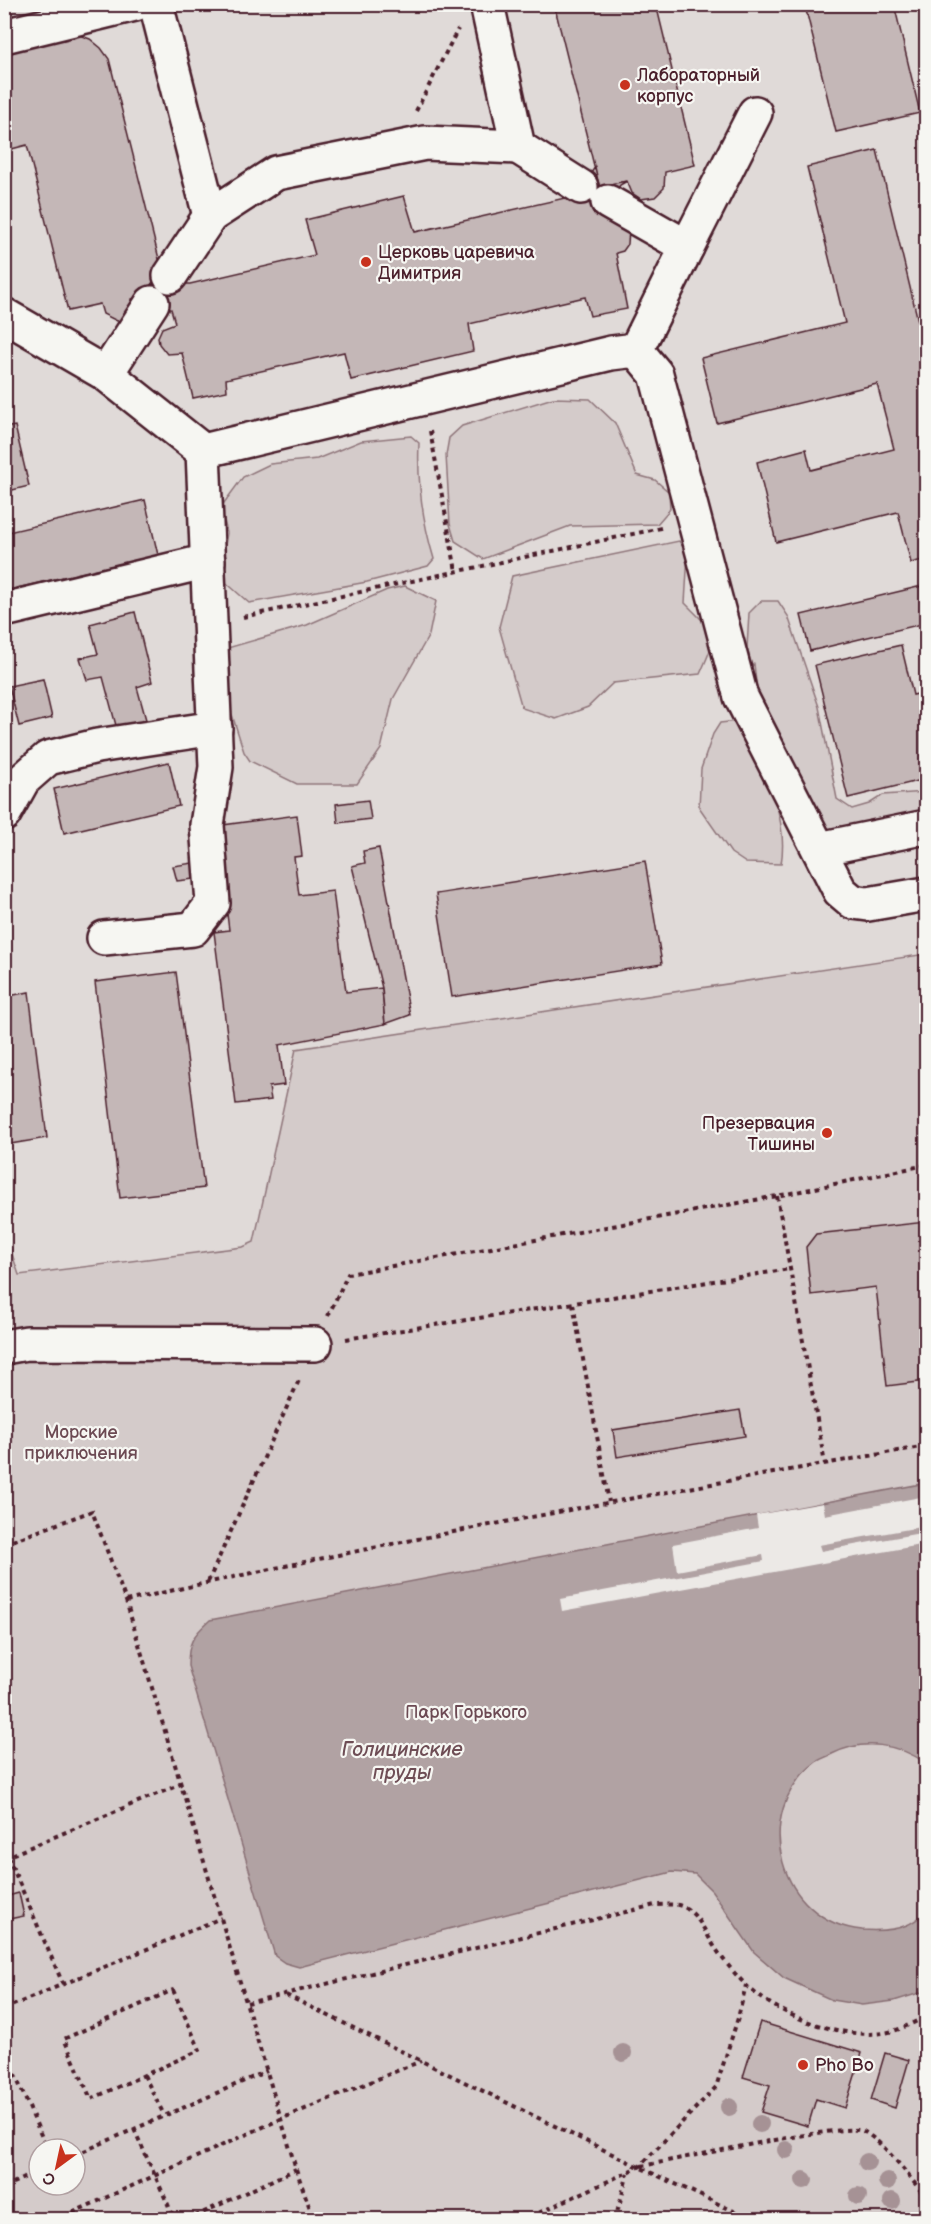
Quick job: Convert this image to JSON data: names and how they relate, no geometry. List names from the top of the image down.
{
  "water": ["Голицинские пруды"],
  "parks": ["Морские приключения", "Парк Горького"],
  "places": [
    "Лабораторный корпус",
    "Церковь царевича Димитрия",
    "Презервация Тишины",
    "Pho Bo"
  ],
  "north": "bottom left"
}
